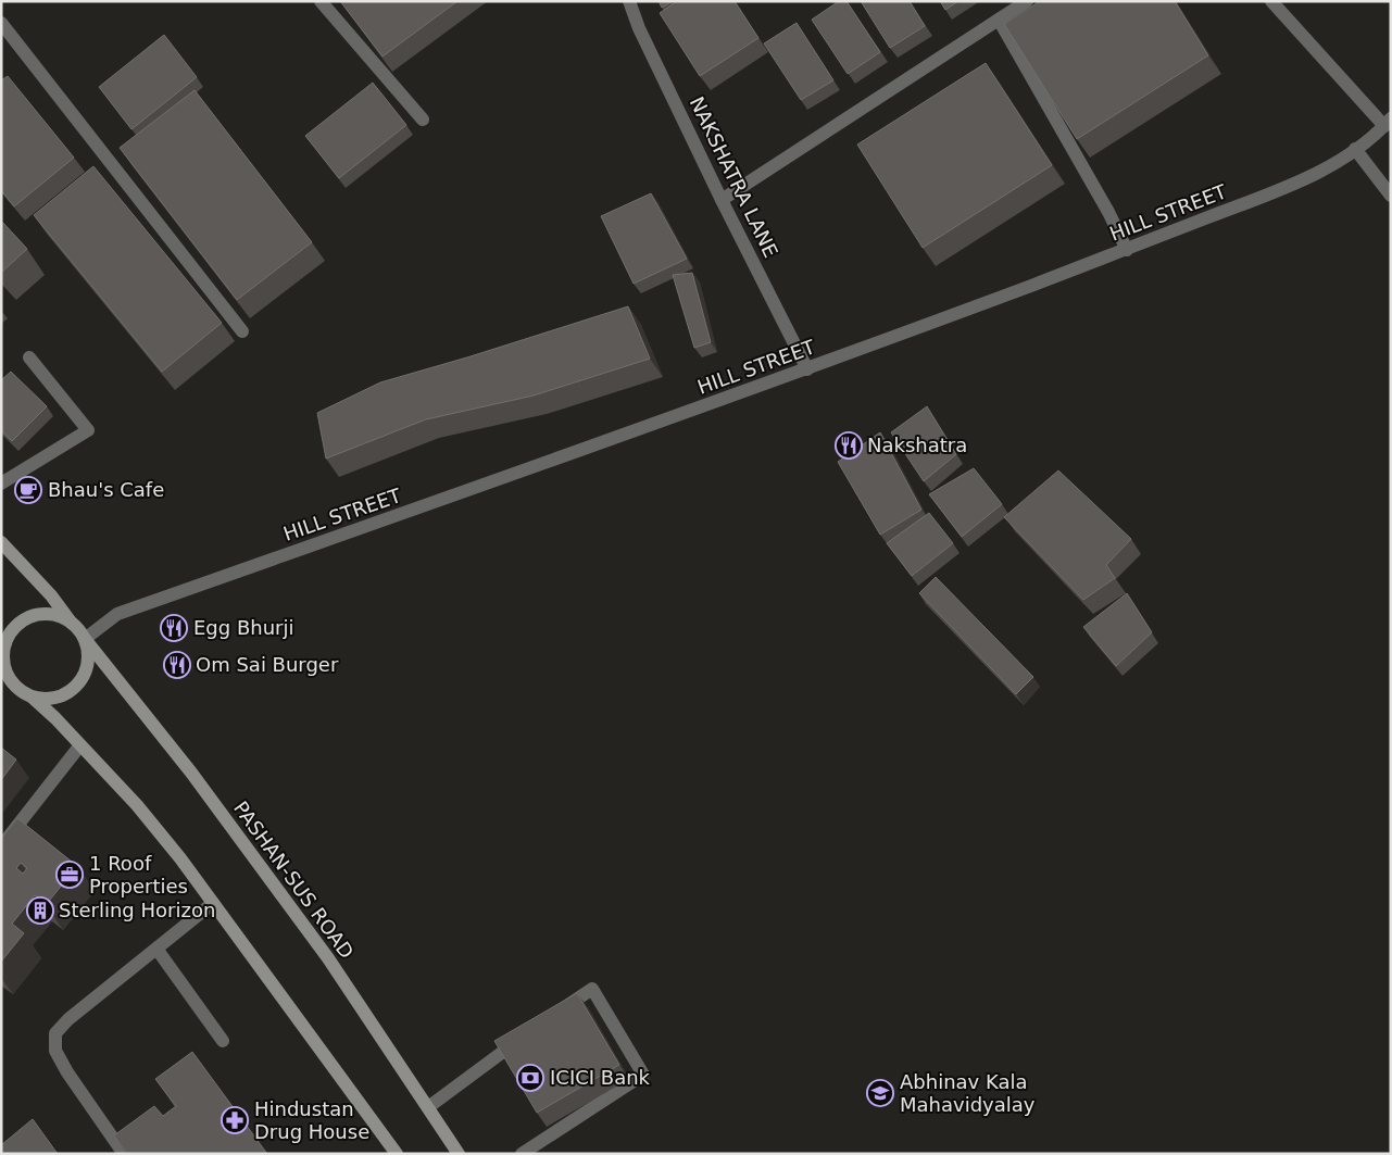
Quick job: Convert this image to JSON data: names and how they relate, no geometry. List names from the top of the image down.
{
  "streets": {
    "main road": ["PASHAN-SUS ROAD"],
    "street": ["NAKSHATRA LANE", "HILL STREET"]
  },
  "crossings": [
    ["NAKSHATRA LANE", "HILL STREET"],
    ["HILL STREET", "PASHAN-SUS ROAD"]
  ],
  "places": {
    "restaurant": ["Nakshatra", "Egg Bhurji", "Om Sai Burger"],
    "cafe": ["Bhau's Cafe"],
    "office": ["1 Roof Properties"],
    "building": ["Sterling Horizon"],
    "bank": ["ICICI Bank"],
    "school or university": ["Abhinav Kala Mahavidyalay"],
    "pharmacy": ["Hindustan Drug House"]
  }
}
